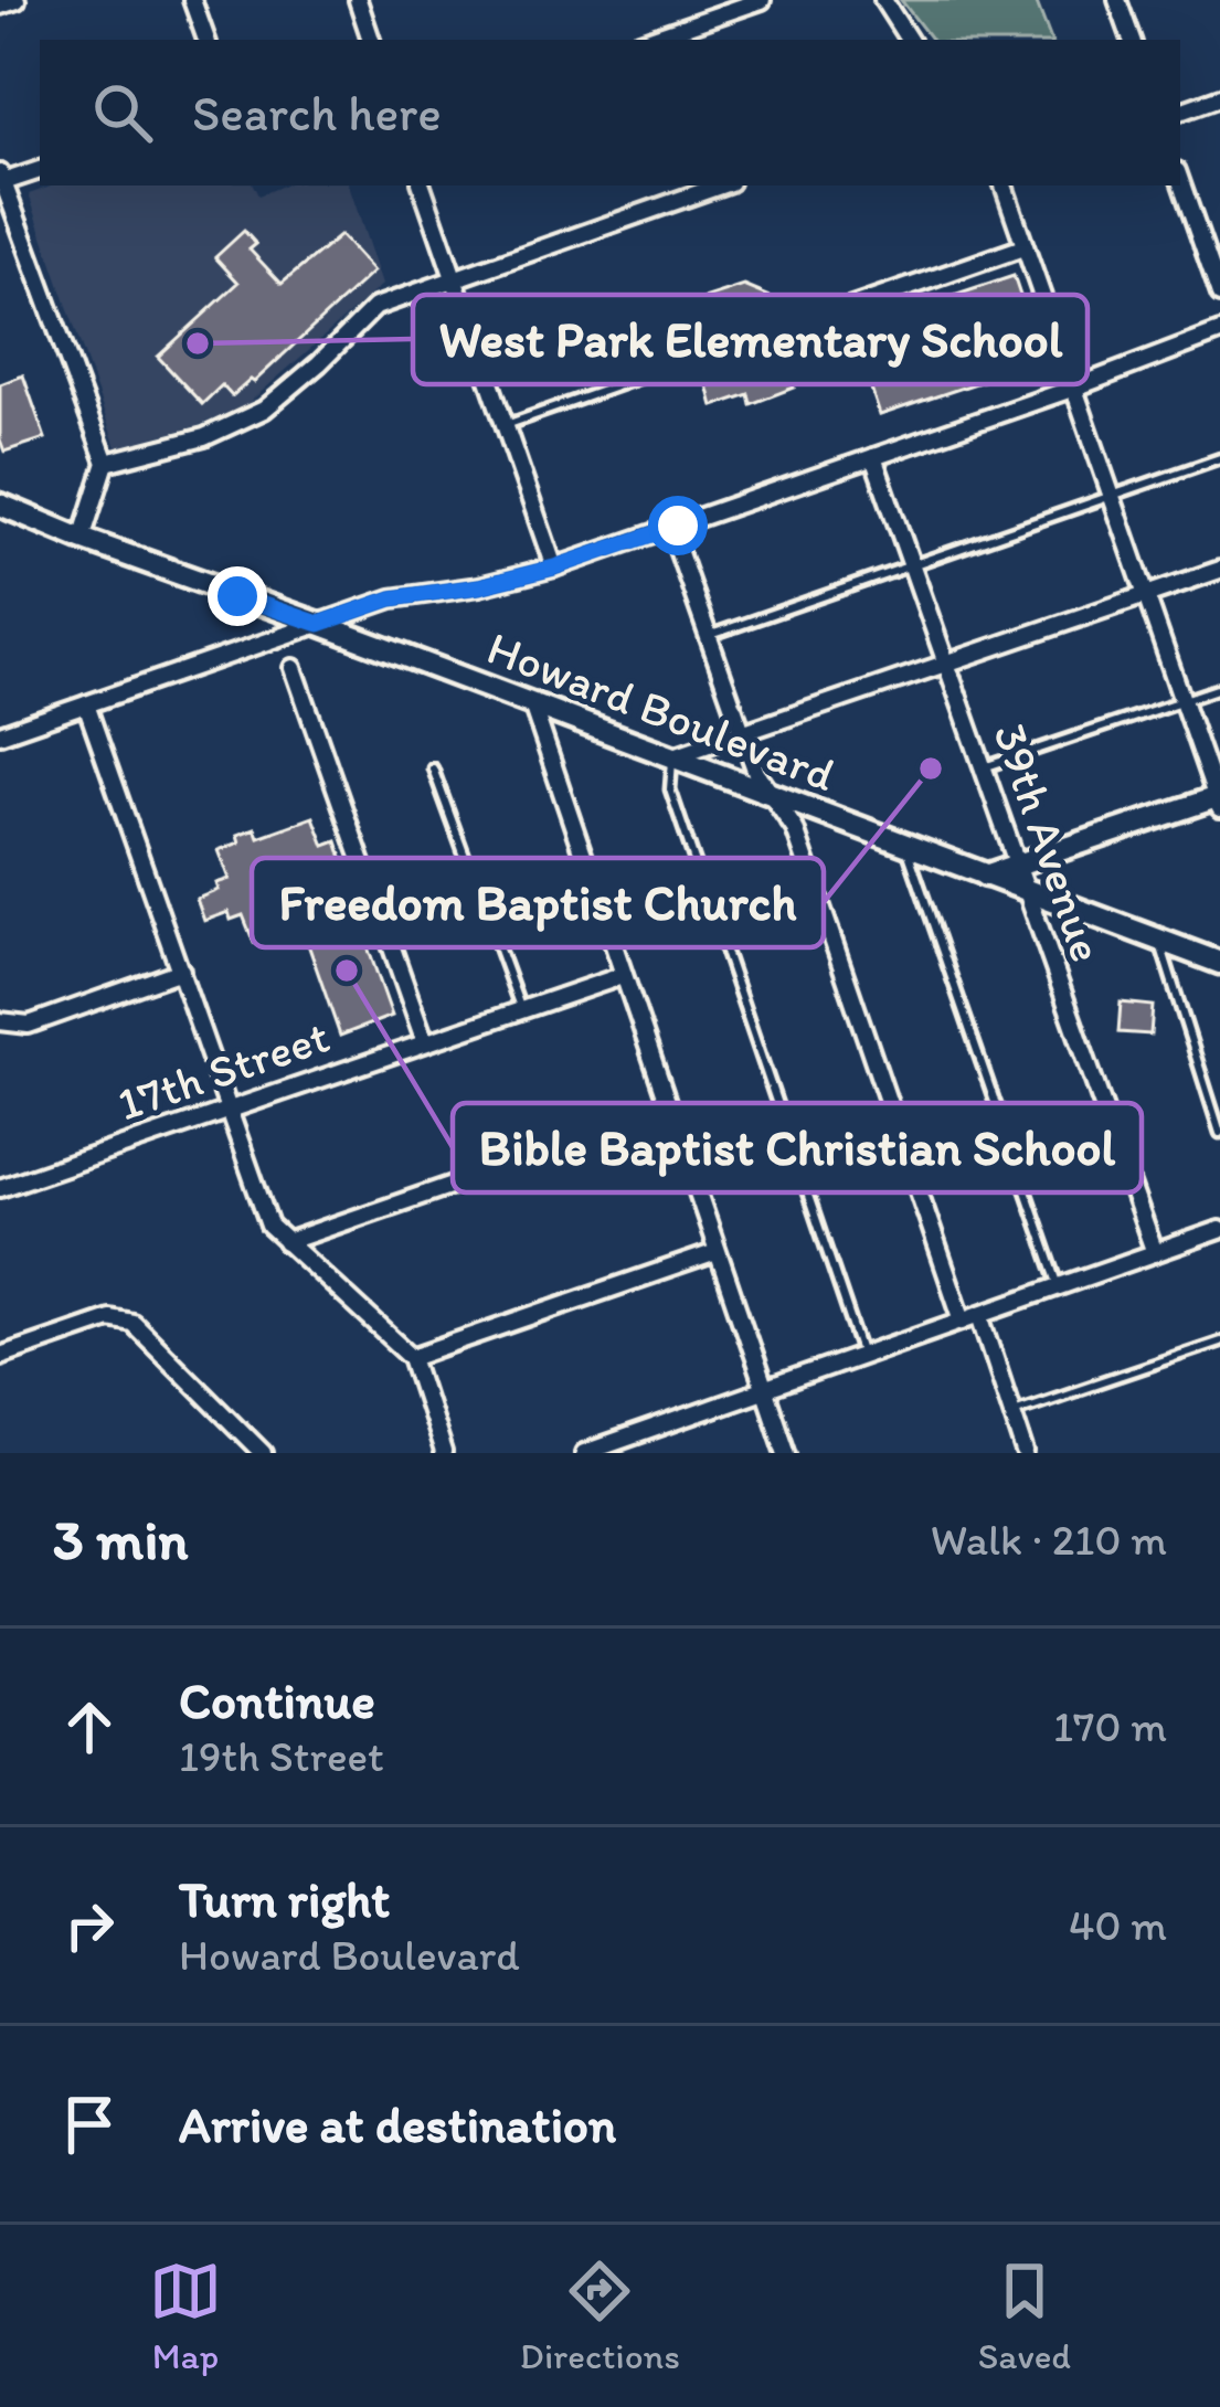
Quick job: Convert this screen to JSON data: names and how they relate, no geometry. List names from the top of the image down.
{
  "streets": {
    "main road": ["Howard Boulevard"],
    "street": ["39th Avenue", "17th Street"]
  },
  "crossings": [
    ["Howard Boulevard", "39th Avenue"]
  ],
  "places": ["West Park Elementary School", "Freedom Baptist Church", "Bible Baptist Christian School"],
  "page": {
    "search": "Search here",
    "heading": ["3 min", "Walk · 210 m"],
    "list": [
      ["Continue", "19th Street", "170 m"],
      ["Turn right", "Howard Boulevard", "40 m"],
      "Arrive at destination"
    ],
    "nav": ["Map", "Directions", "Saved"]
  }
}
